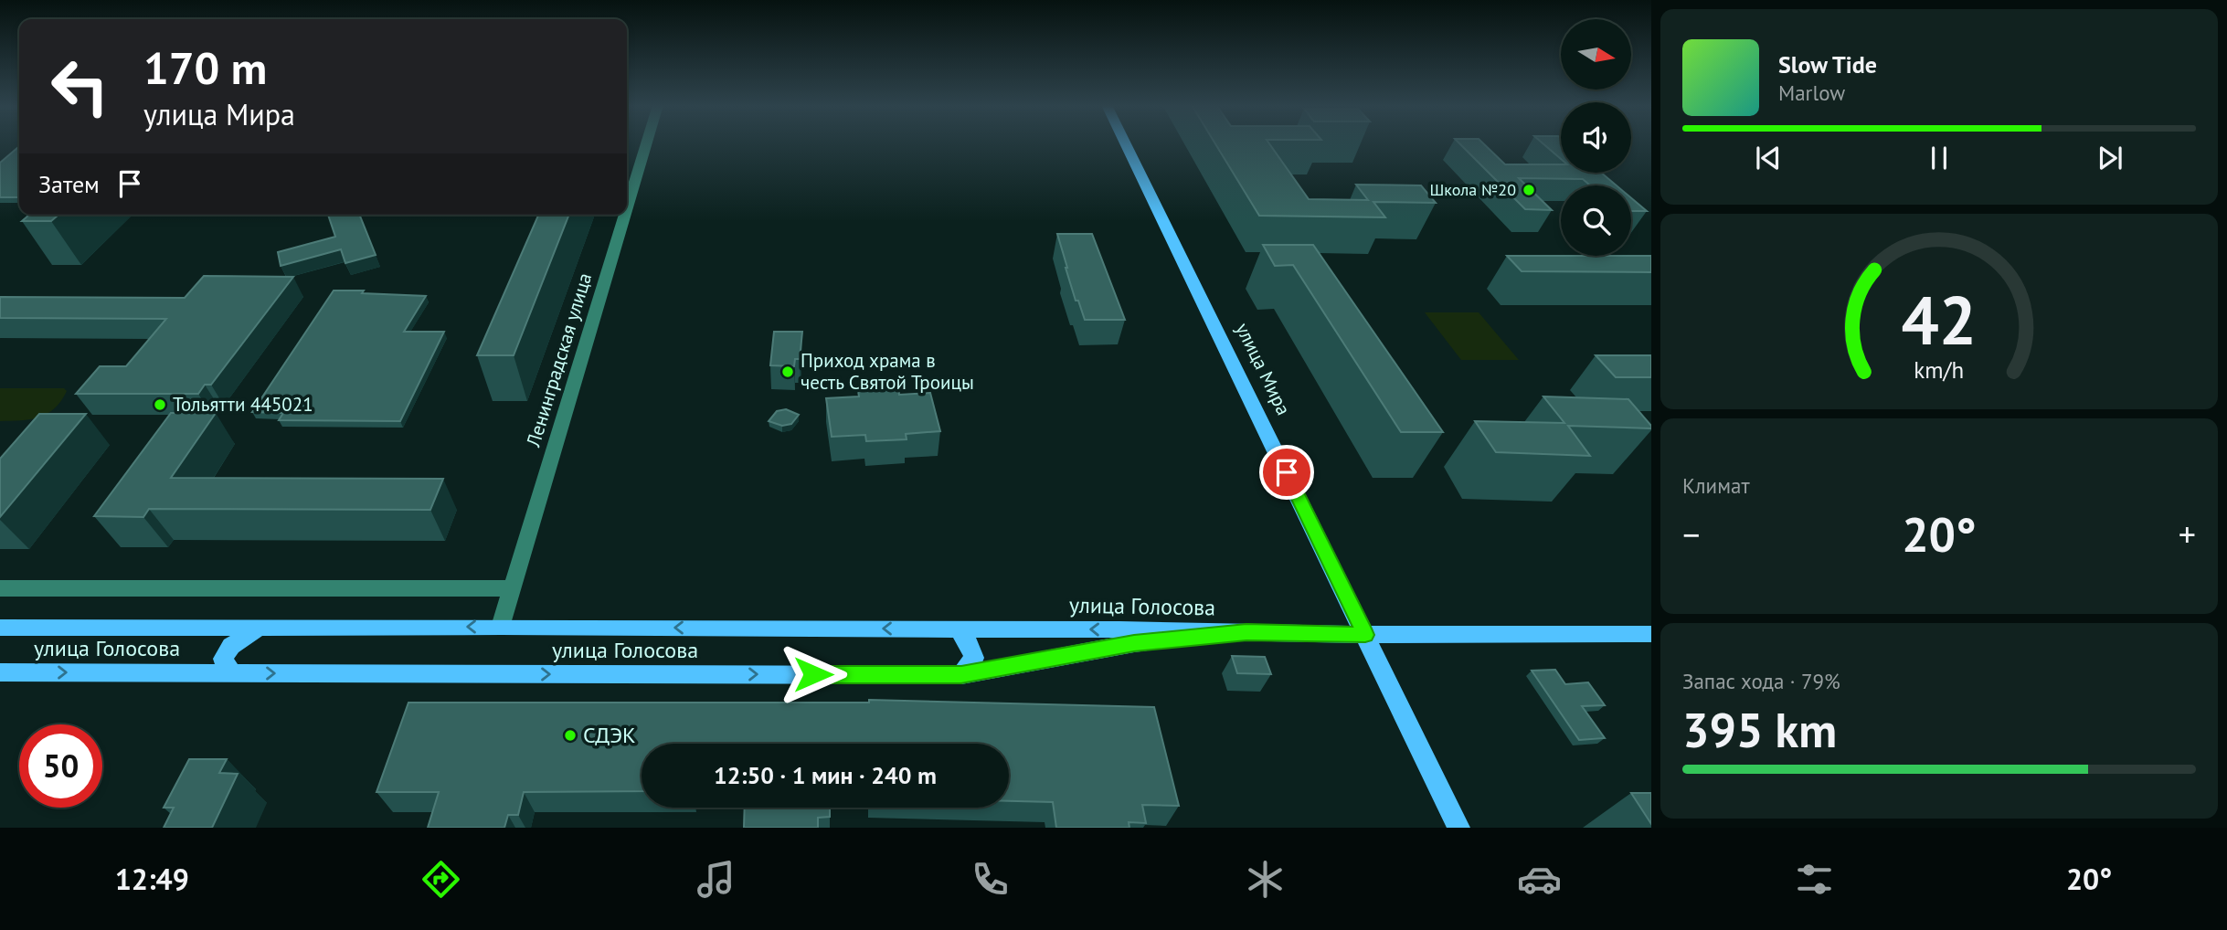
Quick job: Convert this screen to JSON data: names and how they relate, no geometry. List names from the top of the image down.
{
  "streets": {
    "main road": ["улица Мира", "улица Голосова"],
    "street": ["Ленинградская улица"]
  },
  "crossings": [
    ["Ленинградская улица", "улица Голосова"],
    ["улица Мира", "улица Голосова"]
  ],
  "places": [
    "Школа №20",
    "Приход храма в честь Святой Троицы",
    "Тольятти 445021",
    "СДЭК"
  ],
  "north": "right",
  "page": {
    "turn": ["170 m", "улица Мира"],
    "song": ["Slow Tide", "Marlow"],
    "then": "Затем",
    "tile": [
      "Климат",
      ["Запас хода · 79%", "395 km"]
    ],
    "heat": ["−", "20°", "+"],
    "limit": "50",
    "trip": "12:50 · 1 мин · 240 m",
    "tabs": ["12:49", "20°"],
    "gauge": ["42", "km/h"]
  }
}
